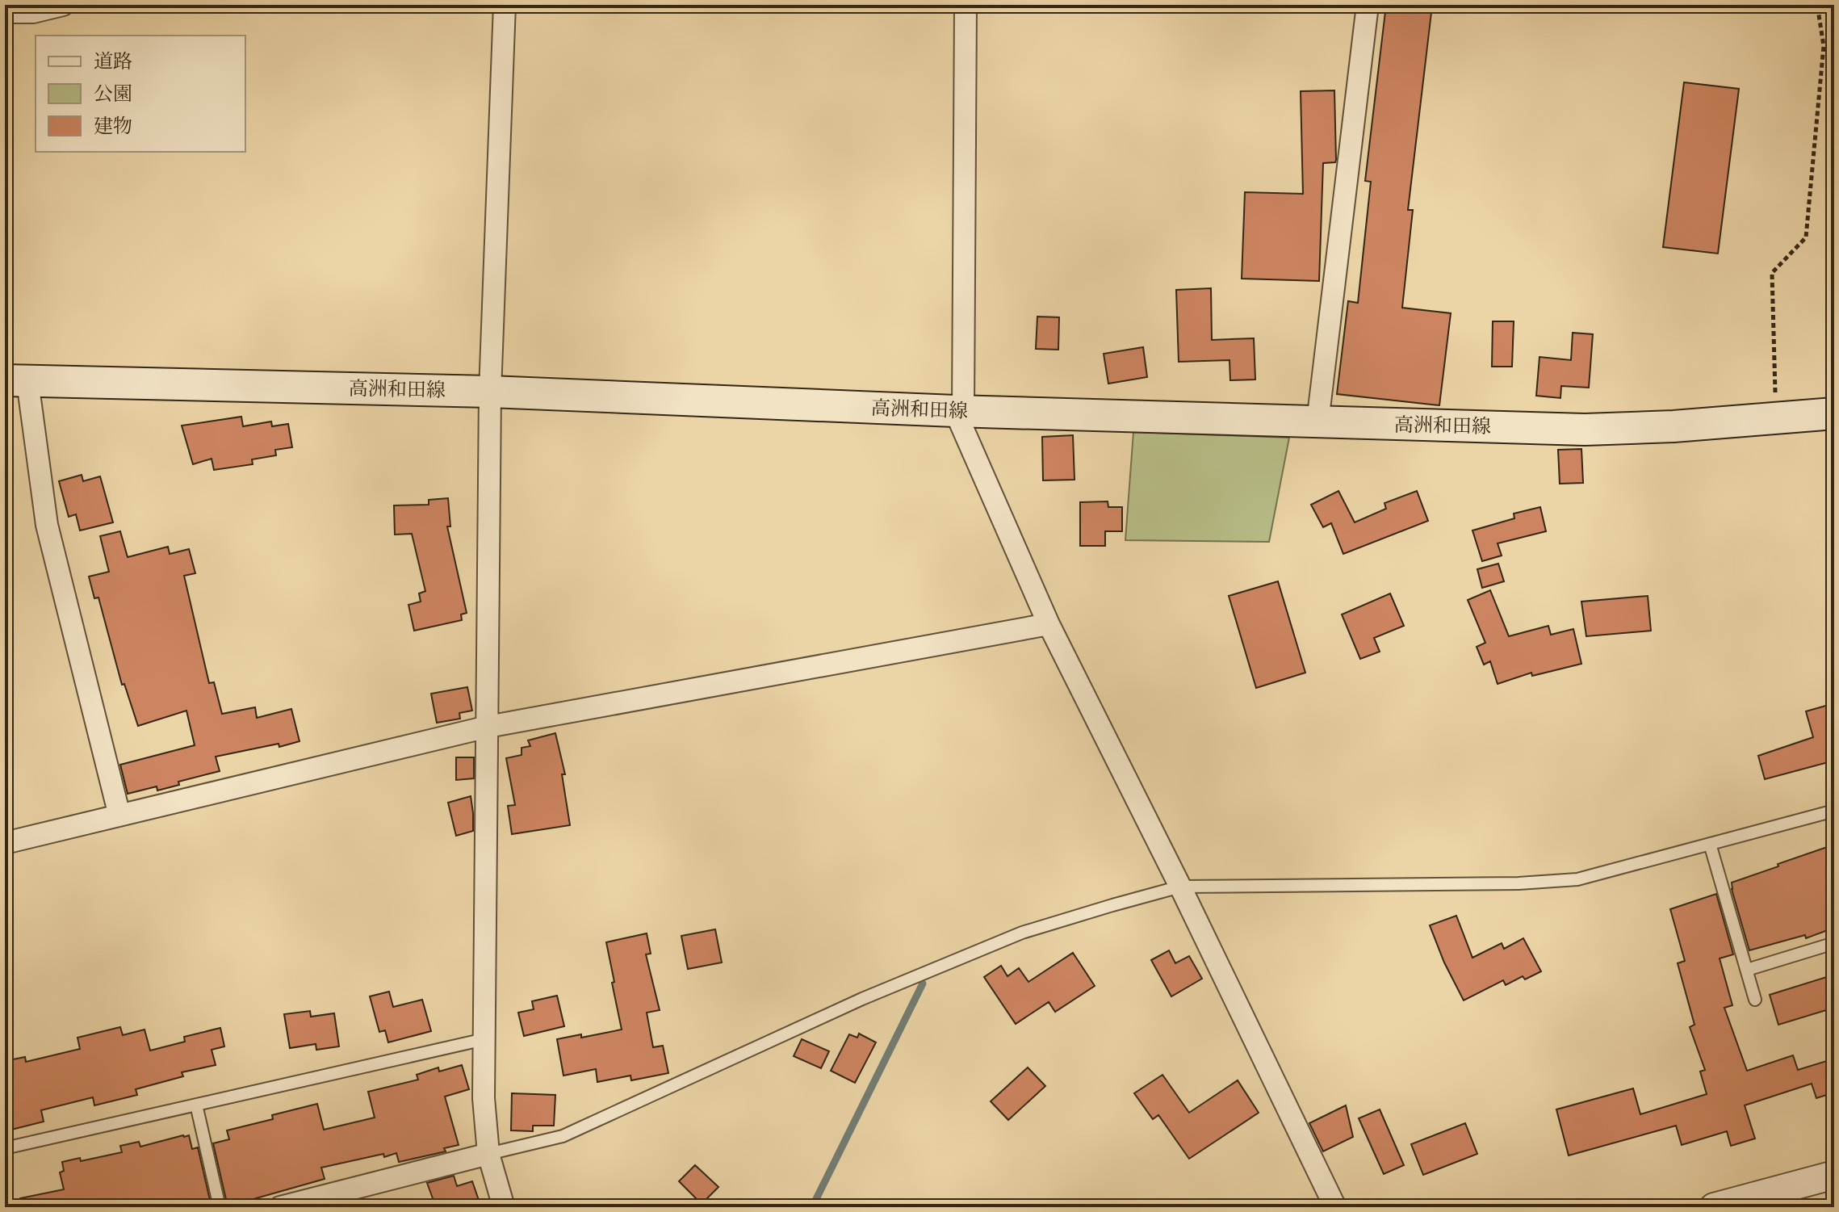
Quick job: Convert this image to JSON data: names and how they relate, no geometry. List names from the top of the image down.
{
  "streets": {
    "main road": ["高洲和田線"]
  },
  "legend": ["道路", "公園", "建物"]
}
